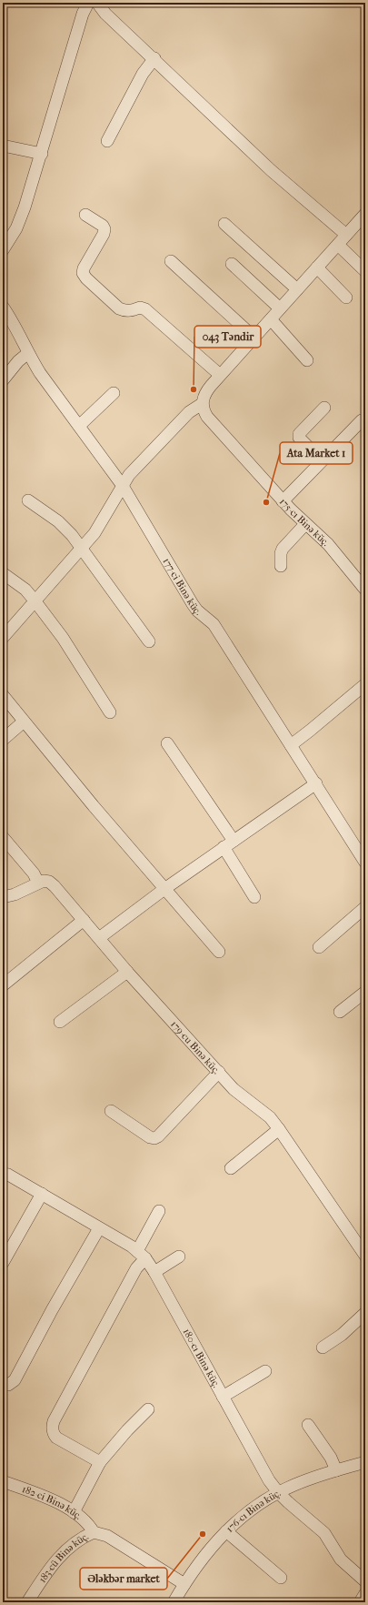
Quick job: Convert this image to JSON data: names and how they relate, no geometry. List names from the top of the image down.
{
  "streets": {
    "street": [
      "175-cı Binə küç.",
      "177-ci Binə küç.",
      "179-cu Binə küç.",
      "180-cı Binə küç.",
      "182-ci Binə küç.",
      "176-cı Binə küç.",
      "183-cü Binə küç."
    ]
  },
  "crossings": [
    ["180-cı Binə küç.", "176-cı Binə küç."],
    ["182-ci Binə küç.", "183-cü Binə küç."],
    ["176-cı Binə küç.", "183-cü Binə küç."]
  ],
  "places": ["043 Təndir", "Ata Market 1", "Ələkbər market"]
}
